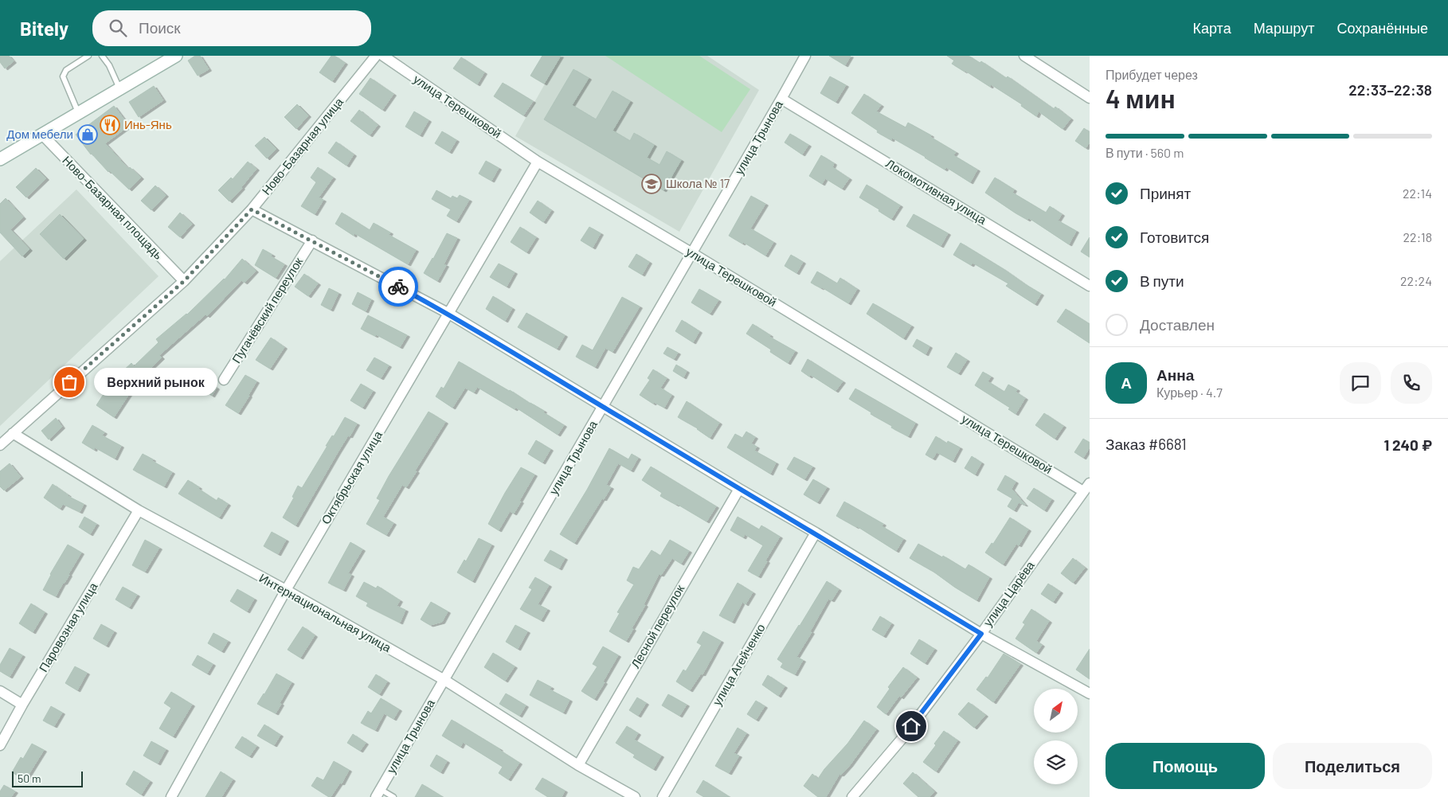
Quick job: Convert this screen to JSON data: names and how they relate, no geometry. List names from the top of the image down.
{
  "streets": {
    "street": [
      "улица Терешковой",
      "улица Трынова",
      "Ново-Базарная улица",
      "Локомотивная улица",
      "Ново-Базарная площадь",
      "Пугачёвский переулок",
      "Октябрьская улица",
      "улица Царёва",
      "Интернациональная улица",
      "Лесной переулок",
      "Паровозная улица",
      "улица Агейченко"
    ]
  },
  "crossings": [
    ["улица Терешковой", "улица Трынова"],
    ["улица Терешковой", "Октябрьская улица"],
    ["улица Терешковой", "улица Царёва"],
    ["улица Трынова", "Локомотивная улица"],
    ["улица Трынова", "Интернациональная улица"],
    ["Ново-Базарная улица", "Ново-Базарная площадь"],
    ["Ново-Базарная улица", "Интернациональная улица"],
    ["Октябрьская улица", "Интернациональная улица"],
    ["Интернациональная улица", "Лесной переулок"],
    ["Интернациональная улица", "Паровозная улица"]
  ],
  "places": {
    "restaurant": ["Инь-Янь"],
    "shop": ["Дом мебели"],
    "school or university": ["Школа № 17"],
    "other": ["Верхний рынок"]
  },
  "scale_bar": "50 m",
  "north": "top right",
  "page": {
    "header": "Bitely",
    "search": "Поиск",
    "nav": ["Карта", "Маршрут", "Сохранённые"],
    "heading": ["4 мин", "Прибудет через", "22:33–22:38"],
    "panel": [
      "Анна",
      "Курьер · 4.7",
      "Заказ #6681",
      "1 240 ₽"
    ],
    "bar": "В пути · 560 m",
    "list": [
      ["Принят", "22:14"],
      ["Готовится", "22:18"],
      ["В пути", "22:24"],
      "Доставлен"
    ],
    "round": "А",
    "bubble": "Верхний рынок",
    "buttons": ["Помощь", "Поделиться"],
    "scale": "50 m"
  }
}
